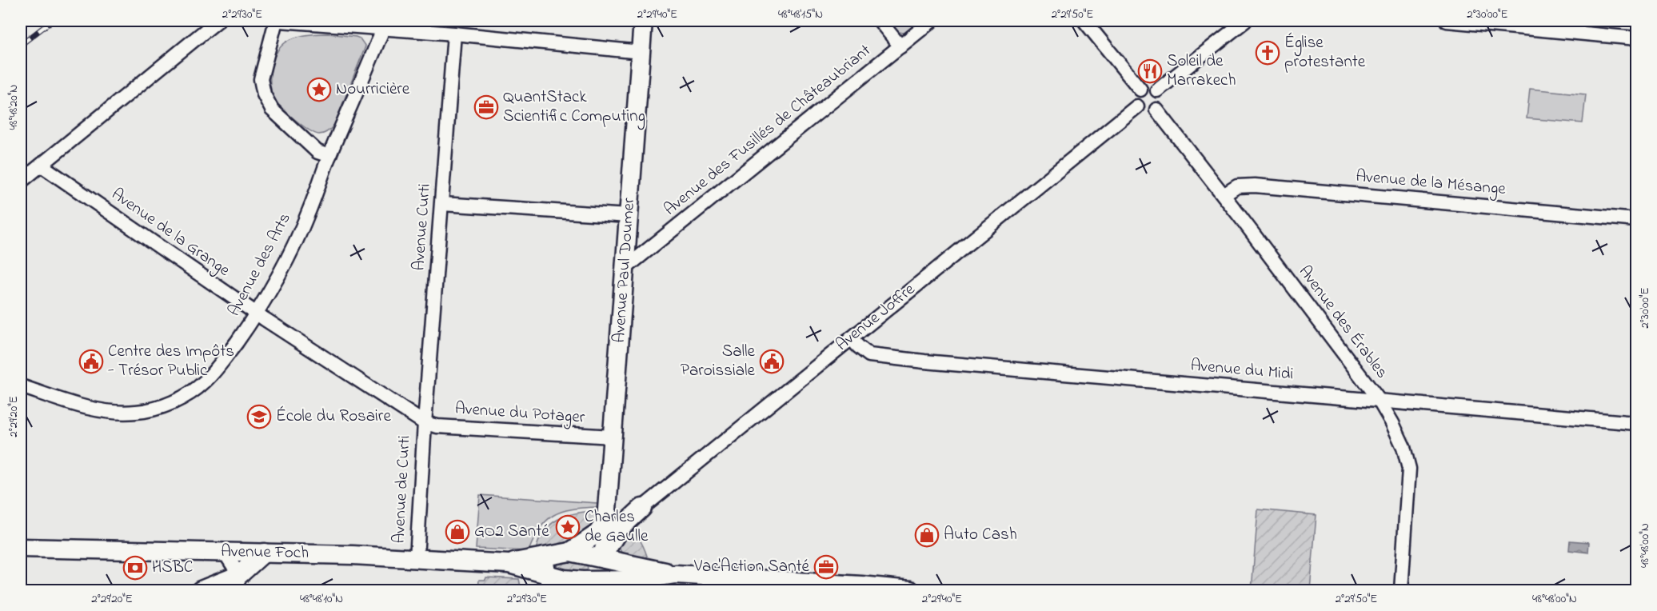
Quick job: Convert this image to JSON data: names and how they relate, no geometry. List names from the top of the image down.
{
  "streets": {
    "main road": ["Avenue Paul Doumer", "Avenue Foch"],
    "street": [
      "Avenue des Fusillés de Châteaubriant",
      "Avenue de la Mésange",
      "Avenue Curti",
      "Avenue de la Grange",
      "Avenue des Arts",
      "Avenue Joffre",
      "Avenue des Érables",
      "Avenue du Midi",
      "Avenue du Potager",
      "Avenue de Curti"
    ]
  },
  "crossings": [
    ["Avenue des Fusillés de Châteaubriant", "Avenue Paul Doumer"],
    ["Avenue de la Mésange", "Avenue des Érables"],
    ["Avenue Curti", "Avenue de la Grange"],
    ["Avenue Curti", "Avenue du Potager"],
    ["Avenue Curti", "Avenue de Curti"],
    ["Avenue de la Grange", "Avenue des Arts"],
    ["Avenue de la Grange", "Avenue du Potager"],
    ["Avenue de la Grange", "Avenue de Curti"],
    ["Avenue Paul Doumer", "Avenue du Potager"],
    ["Avenue Paul Doumer", "Avenue Foch"],
    ["Avenue Joffre", "Avenue des Érables"],
    ["Avenue Joffre", "Avenue du Midi"],
    ["Avenue des Érables", "Avenue du Midi"],
    ["Avenue du Potager", "Avenue de Curti"],
    ["Avenue de Curti", "Avenue Foch"]
  ],
  "places": {
    "church": ["Église protestante"],
    "restaurant": ["Soleil de Marrakech"],
    "place": ["Nourricière", "Charles de Gaulle"],
    "office": ["QuantStack Scientific Computing", "Vac'Action Santé"],
    "public building": ["Centre des Impôts - Trésor Public", "Salle Paroissiale"],
    "school or university": ["École du Rosaire"],
    "shop": ["GO2 Santé", "Auto Cash"],
    "bank": ["HSBC"]
  },
  "coordinates": [
    "2°29'30\"E",
    "2°29'40\"E",
    "48°48'15\"N",
    "2°29'50\"E",
    "2°30'00\"E",
    "48°48'20\"N",
    "2°29'20\"E",
    "48°48'00\"N",
    "48°48'10\"N"
  ]
}
